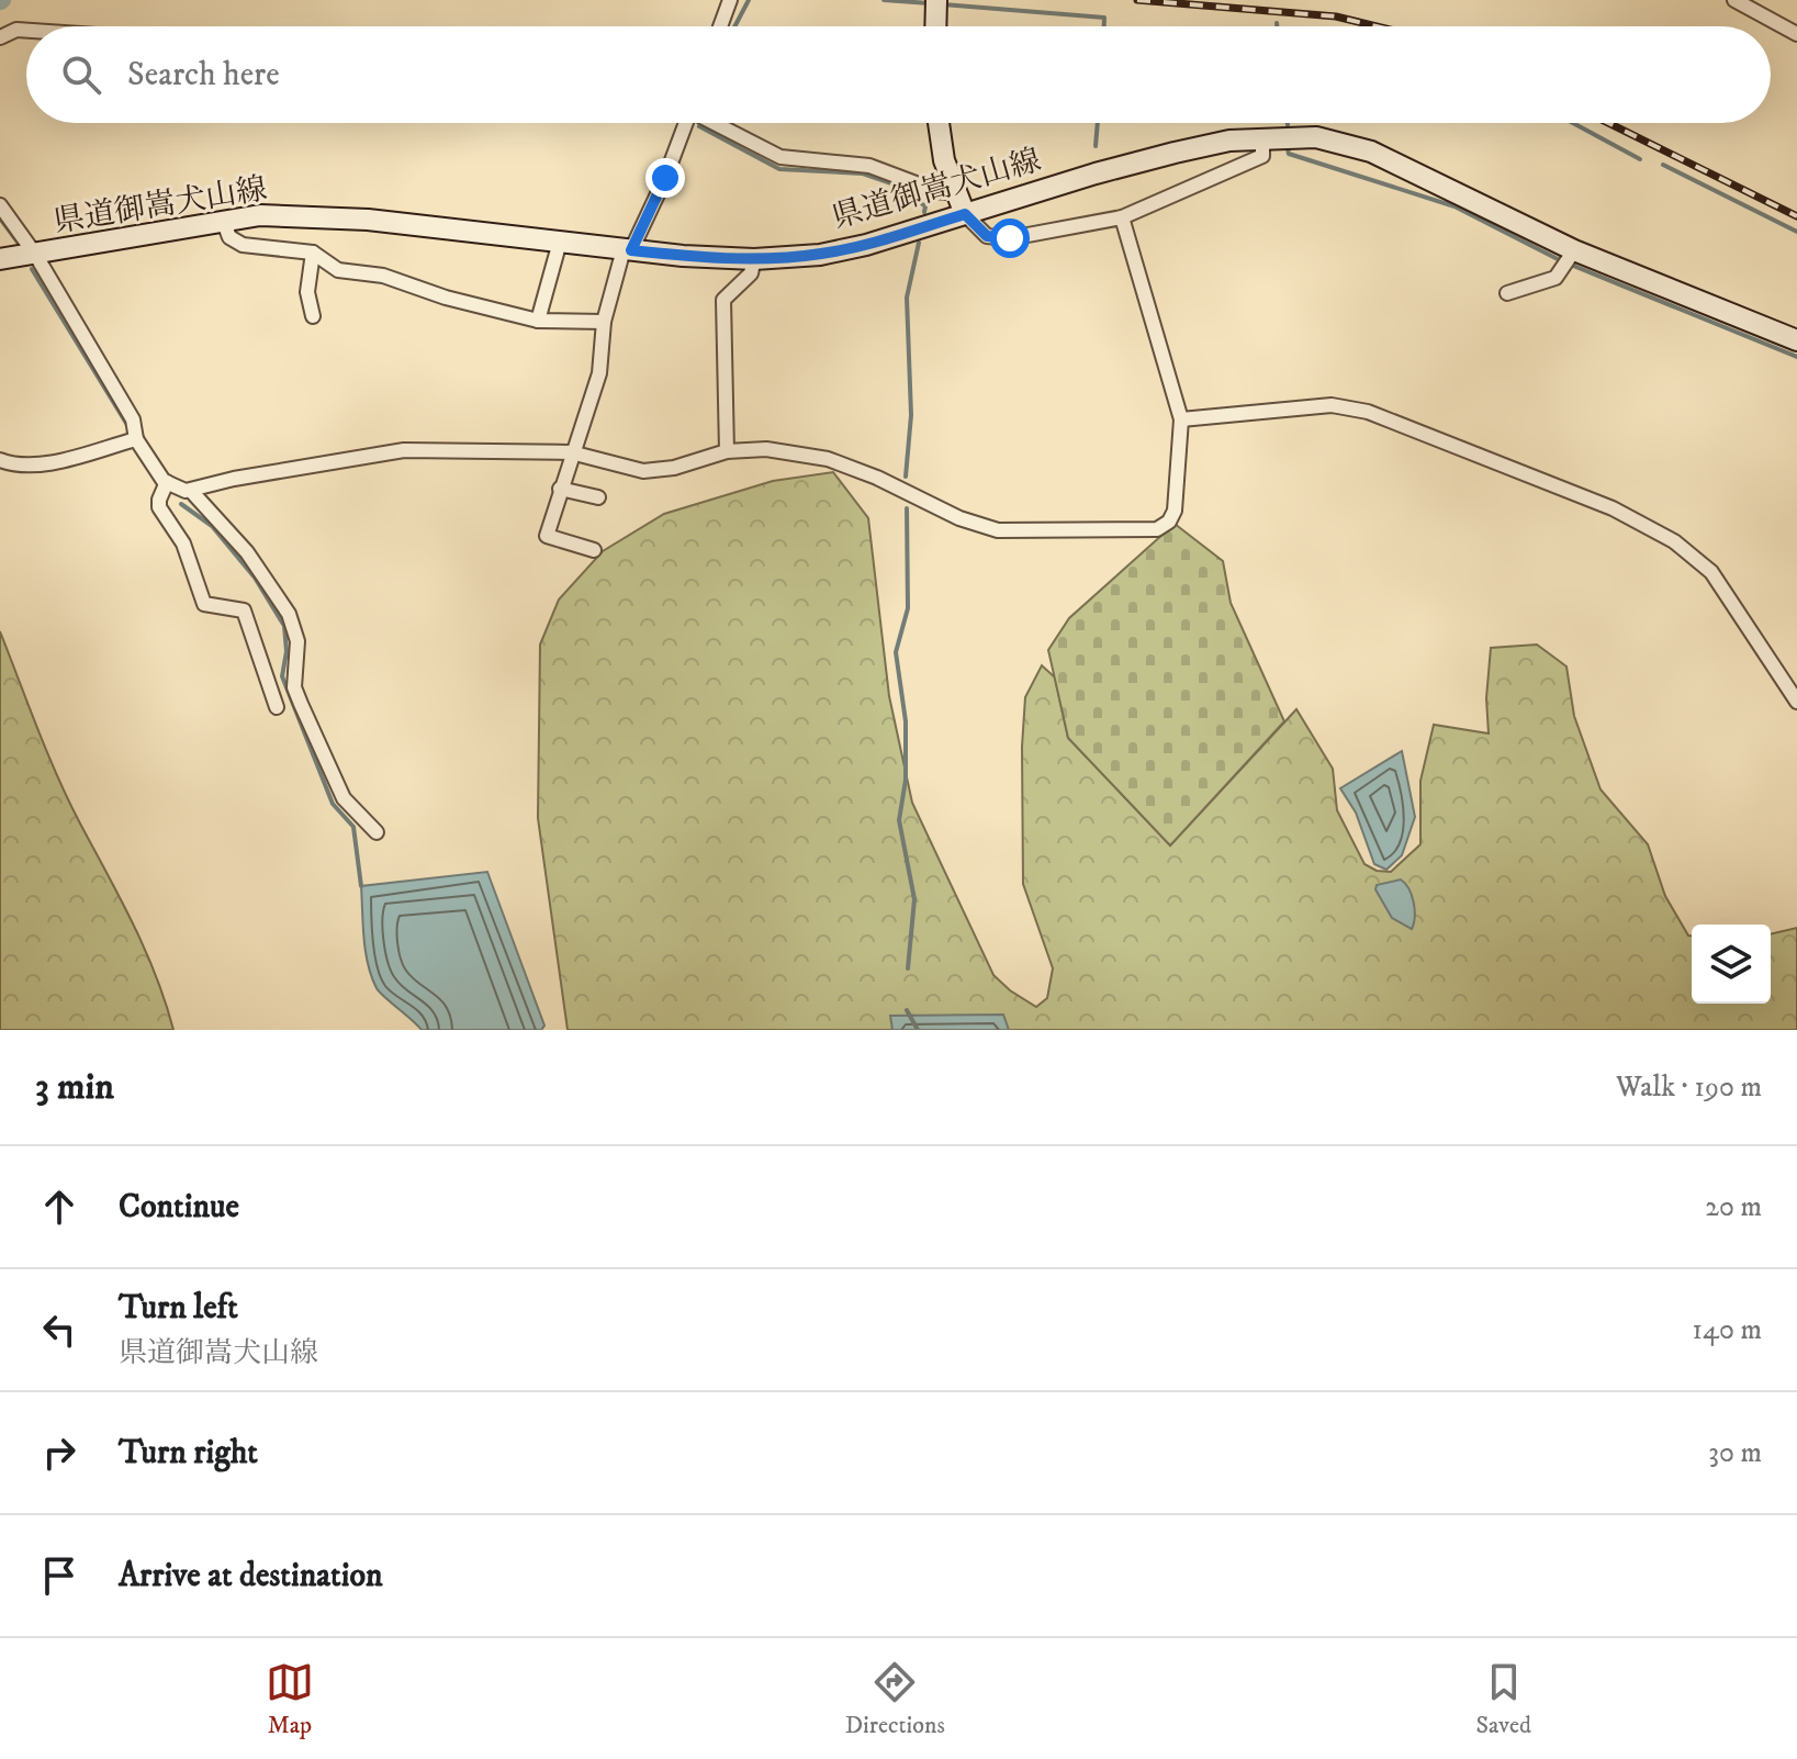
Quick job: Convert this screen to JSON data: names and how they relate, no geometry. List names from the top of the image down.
{
  "streets": {
    "main road": ["県道御嵩犬山線"]
  },
  "page": {
    "search": "Search here",
    "heading": ["3 min", "Walk · 190 m"],
    "list": [
      ["Continue", "20 m"],
      ["Turn left", "県道御嵩犬山線", "140 m"],
      ["Turn right", "30 m"],
      "Arrive at destination"
    ],
    "nav": ["Map", "Directions", "Saved"]
  }
}
